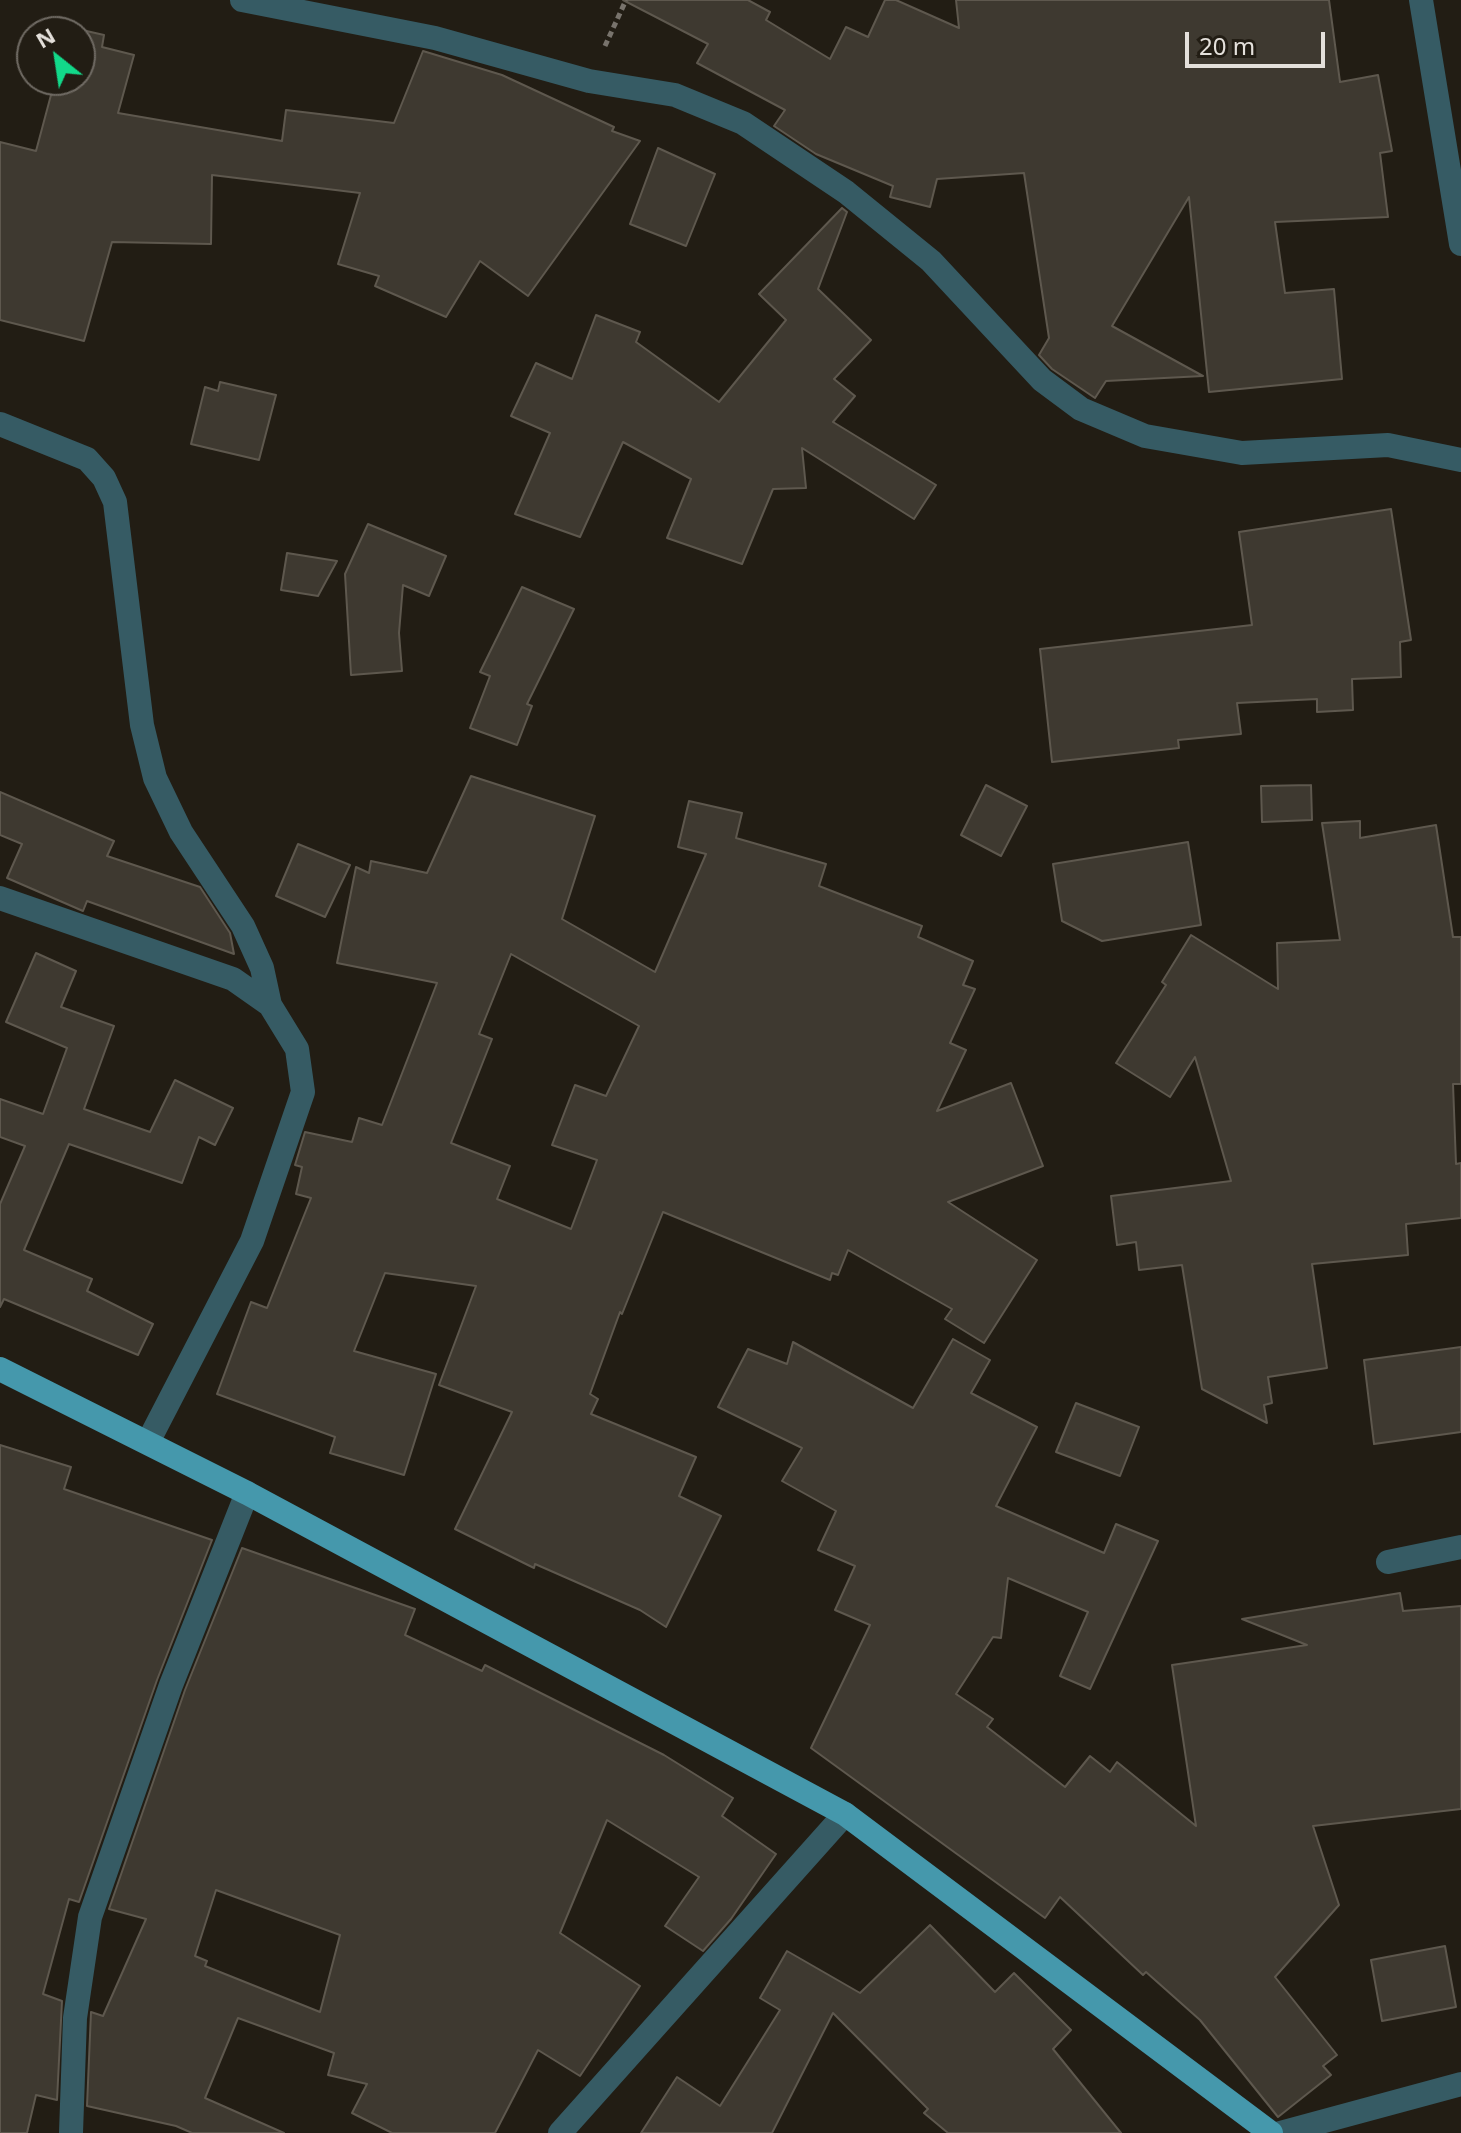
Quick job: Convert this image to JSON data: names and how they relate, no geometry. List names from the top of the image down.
{
  "scale_bar": "20 m",
  "north": "top left"
}
